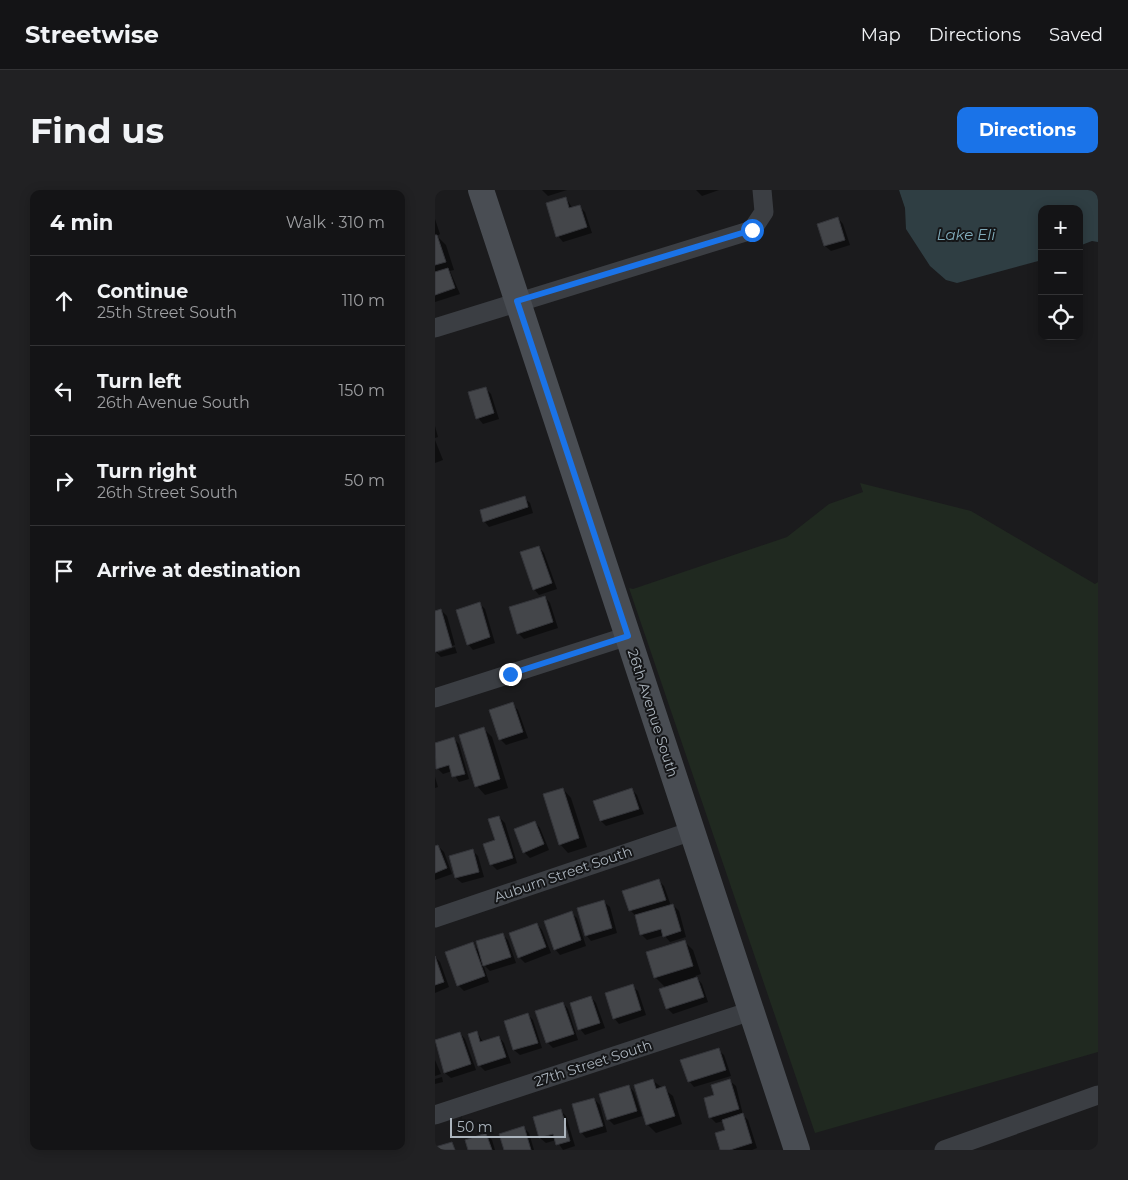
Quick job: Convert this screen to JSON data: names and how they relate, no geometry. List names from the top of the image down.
{
  "streets": {
    "street": ["26th Avenue South", "Auburn Street South", "27th Street South"]
  },
  "crossings": [
    ["26th Avenue South", "Auburn Street South"],
    ["26th Avenue South", "27th Street South"]
  ],
  "water": ["Lake Eli"],
  "scale_bar": "50 m",
  "page": {
    "header": "Streetwise",
    "nav": ["Map", "Directions", "Saved"],
    "buttons": "Directions",
    "title": "Find us",
    "heading": ["4 min", "Walk · 310 m"],
    "map_buttons": ["+", "−"],
    "list": [
      ["Continue", "25th Street South", "110 m"],
      ["Turn left", "26th Avenue South", "150 m"],
      ["Turn right", "26th Street South", "50 m"],
      "Arrive at destination"
    ],
    "scale": "50 m"
  }
}
